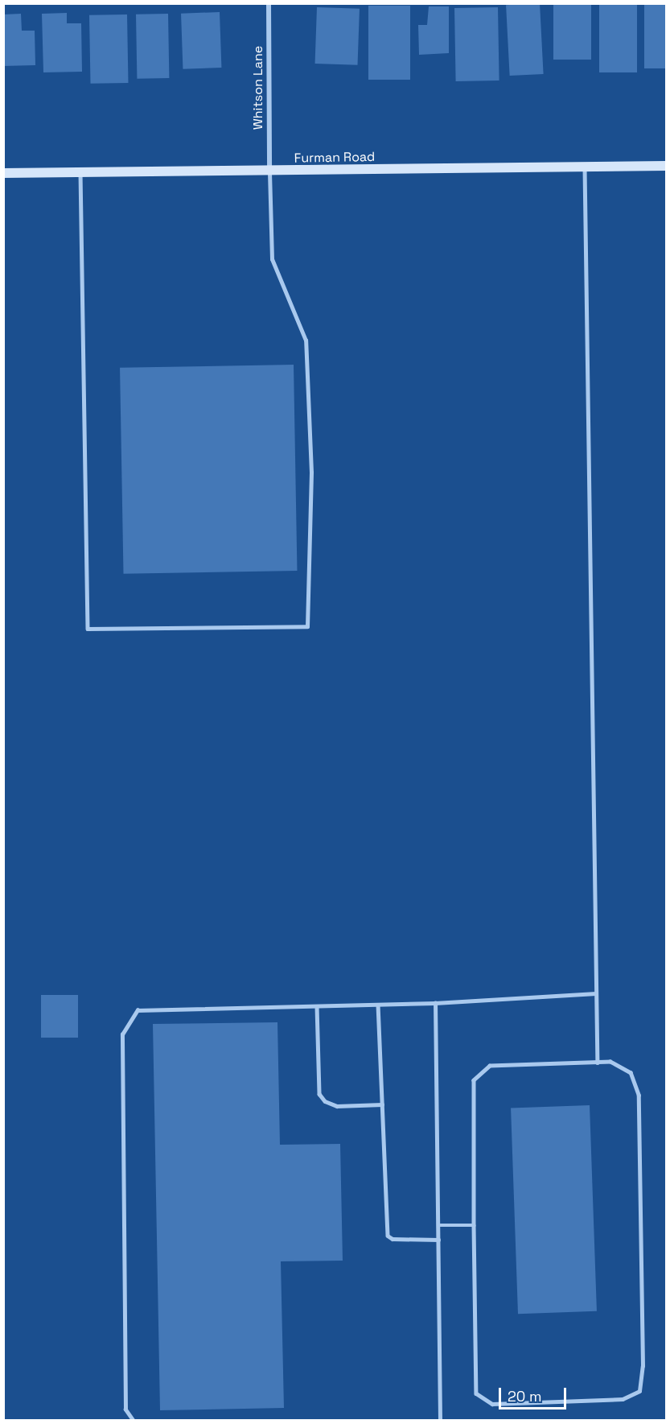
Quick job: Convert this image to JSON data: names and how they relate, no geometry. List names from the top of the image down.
{
  "streets": {
    "street": ["Whitson Lane", "Furman Road"]
  },
  "crossings": [
    ["Whitson Lane", "Furman Road"]
  ],
  "scale_bar": "20 m"
}
